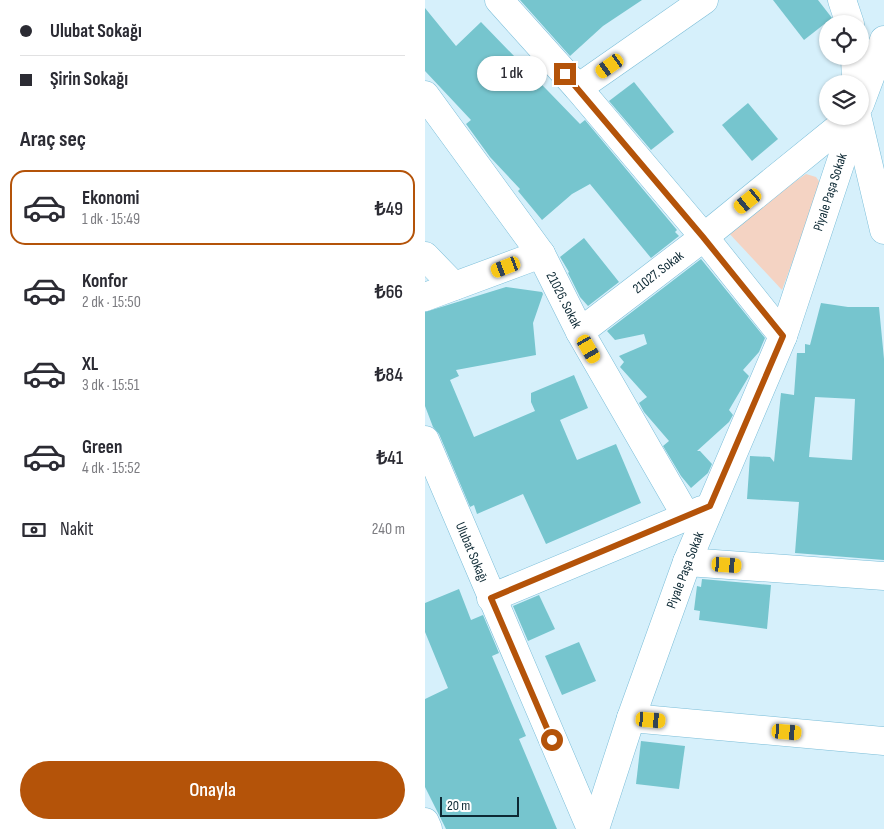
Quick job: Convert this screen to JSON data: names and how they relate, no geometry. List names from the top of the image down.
{
  "streets": {
    "street": [
      "Piyale Paşa Sokak",
      "21027. Sokak",
      "21026. Sokak",
      "Ulubat Sokağı"
    ]
  },
  "crossings": [
    ["Piyale Paşa Sokak", "21026. Sokak"],
    ["21027. Sokak", "21026. Sokak"]
  ],
  "scale_bar": "20 m",
  "page": {
    "banner": ["Ulubat Sokağı", "Şirin Sokağı"],
    "bubble": "1 dk",
    "heading": "Araç seç",
    "list": [
      {
        "name": "Ekonomi",
        "note": "1 dk · 15:49",
        "value": "₺49"
      },
      {
        "name": "Konfor",
        "note": "2 dk · 15:50",
        "value": "₺66"
      },
      {
        "name": "XL",
        "note": "3 dk · 15:51",
        "value": "₺84"
      },
      {
        "name": "Green",
        "note": "4 dk · 15:52",
        "value": "₺41"
      }
    ],
    "pay": ["Nakit", "240 m"],
    "buttons": "Onayla",
    "scale": "20 m"
  }
}
